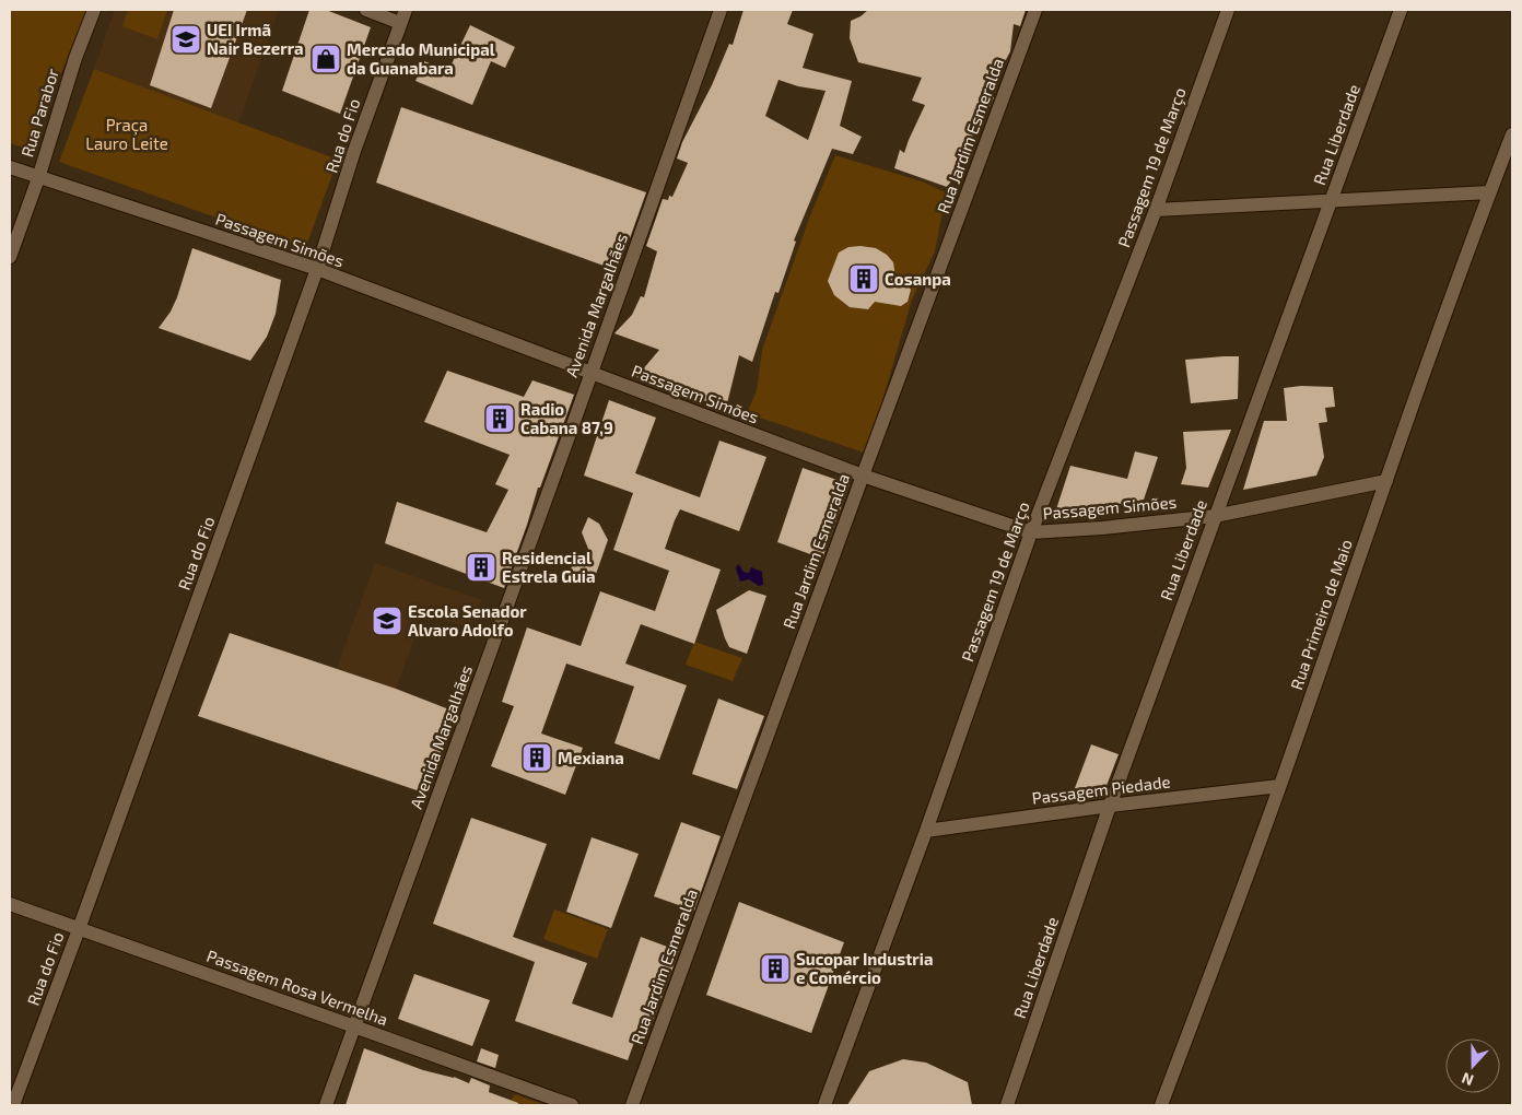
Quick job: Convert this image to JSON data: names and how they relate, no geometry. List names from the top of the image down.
{
  "streets": {
    "street": [
      "Rua Parabor",
      "Rua Liberdade",
      "Rua do Fio",
      "Rua Jardim Esmeralda",
      "Passagem 19 de Março",
      "Passagem Simões",
      "Avenida Margalhães",
      "Rua Primeiro de Maio",
      "Passagem Piedade",
      "Passagem Rosa Vermelha"
    ]
  },
  "crossings": [
    ["Rua Parabor", "Passagem Simões"],
    ["Rua Liberdade", "Passagem Simões"],
    ["Rua Liberdade", "Passagem Piedade"],
    ["Rua do Fio", "Passagem Simões"],
    ["Rua do Fio", "Passagem Rosa Vermelha"],
    ["Rua Jardim Esmeralda", "Passagem Simões"],
    ["Passagem 19 de Março", "Passagem Simões"],
    ["Passagem 19 de Março", "Passagem Piedade"],
    ["Passagem Simões", "Avenida Margalhães"],
    ["Passagem Simões", "Rua Primeiro de Maio"],
    ["Avenida Margalhães", "Passagem Rosa Vermelha"],
    ["Rua Primeiro de Maio", "Passagem Piedade"]
  ],
  "parks": ["Praça Lauro Leite"],
  "places": {
    "school or university": ["UEI Irmã Nair Bezerra", "Escola Senador Alvaro Adolfo"],
    "shop": ["Mercado Municipal da Guanabara"],
    "building": [
      "Cosanpa",
      "Radio Cabana 87,9",
      "Residencial Estrela Guia",
      "Mexiana",
      "Sucopar Industria e Comércio"
    ]
  },
  "north": "bottom"
}
